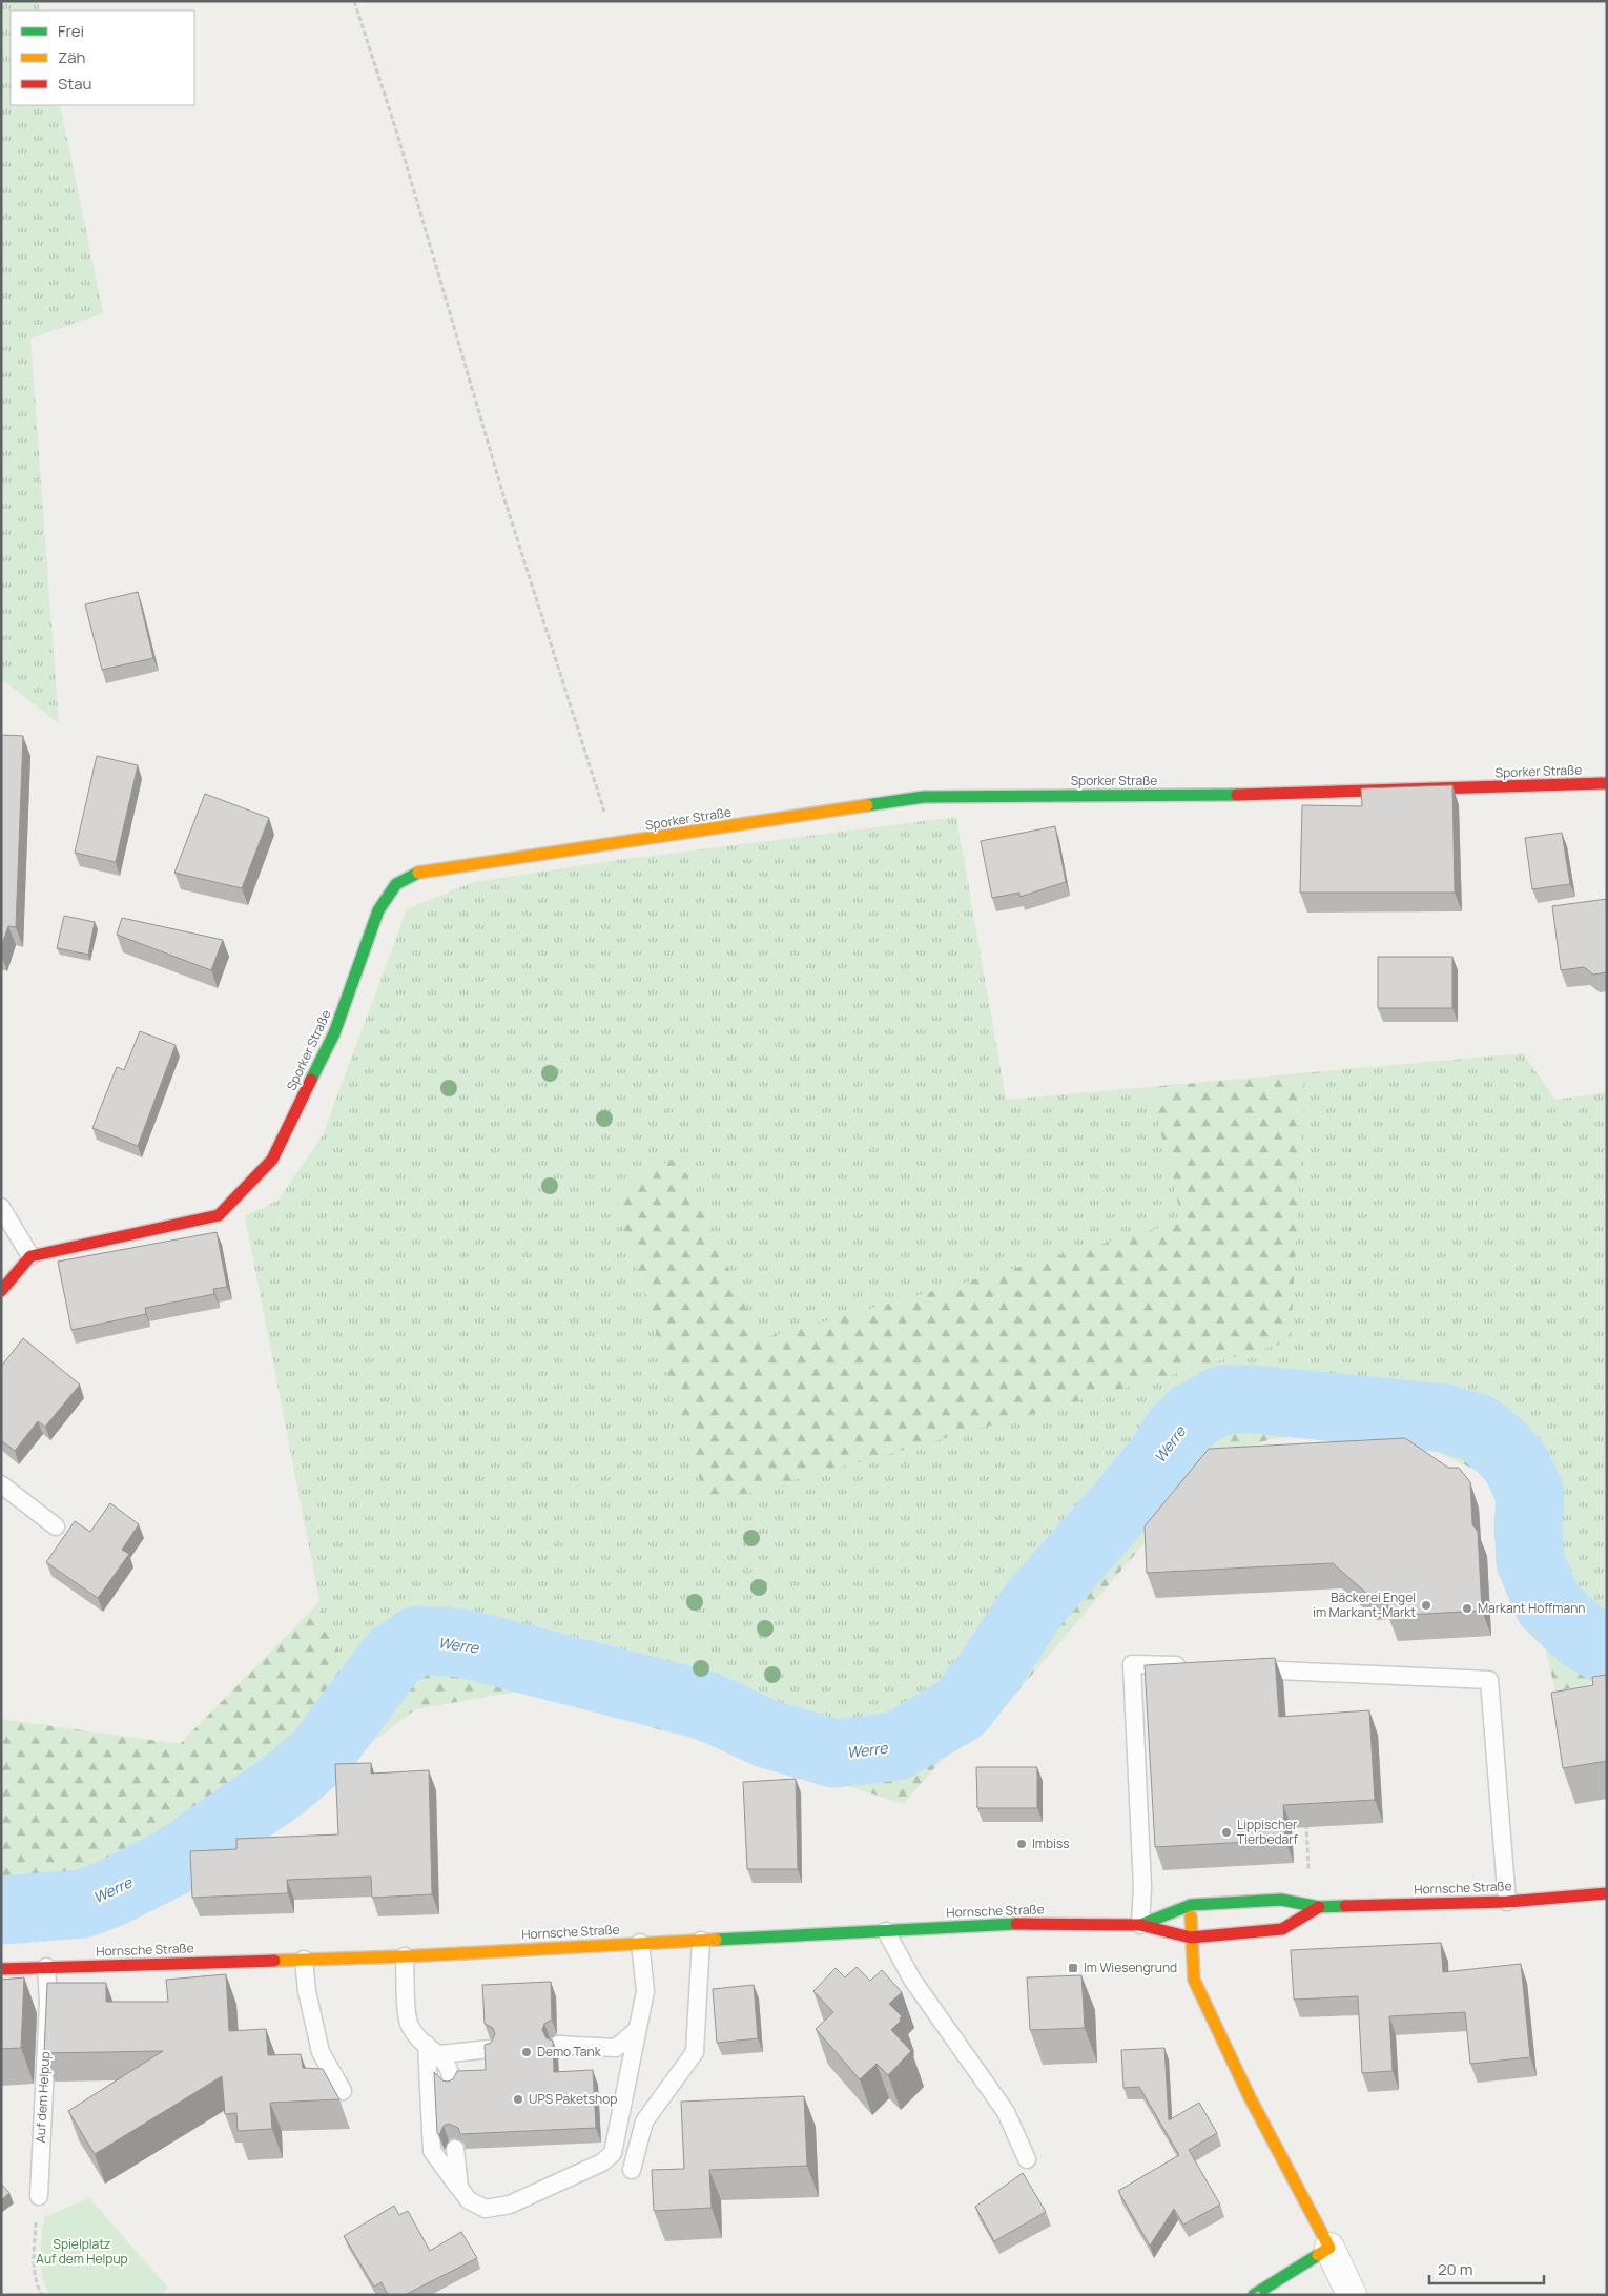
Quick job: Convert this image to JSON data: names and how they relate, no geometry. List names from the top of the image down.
{
  "streets": {
    "street": ["Sporker Straße", "Hornsche Straße"],
    "lane": ["Auf dem Helpup"]
  },
  "crossings": [
    ["Hornsche Straße", "Auf dem Helpup"]
  ],
  "water": ["Werre"],
  "parks": ["Spielplatz Auf dem Helpup"],
  "places": {
    "other": [
      "Bäckerei Engel im Markant-Markt",
      "Markant Hoffmann",
      "Lippischer Tierbedarf",
      "Imbiss",
      "Demo Tank",
      "UPS Paketshop"
    ],
    "transit": ["Im Wiesengrund"]
  },
  "legend": ["Frei", "Zäh", "Stau"],
  "scale_bar": "20 m"
}
